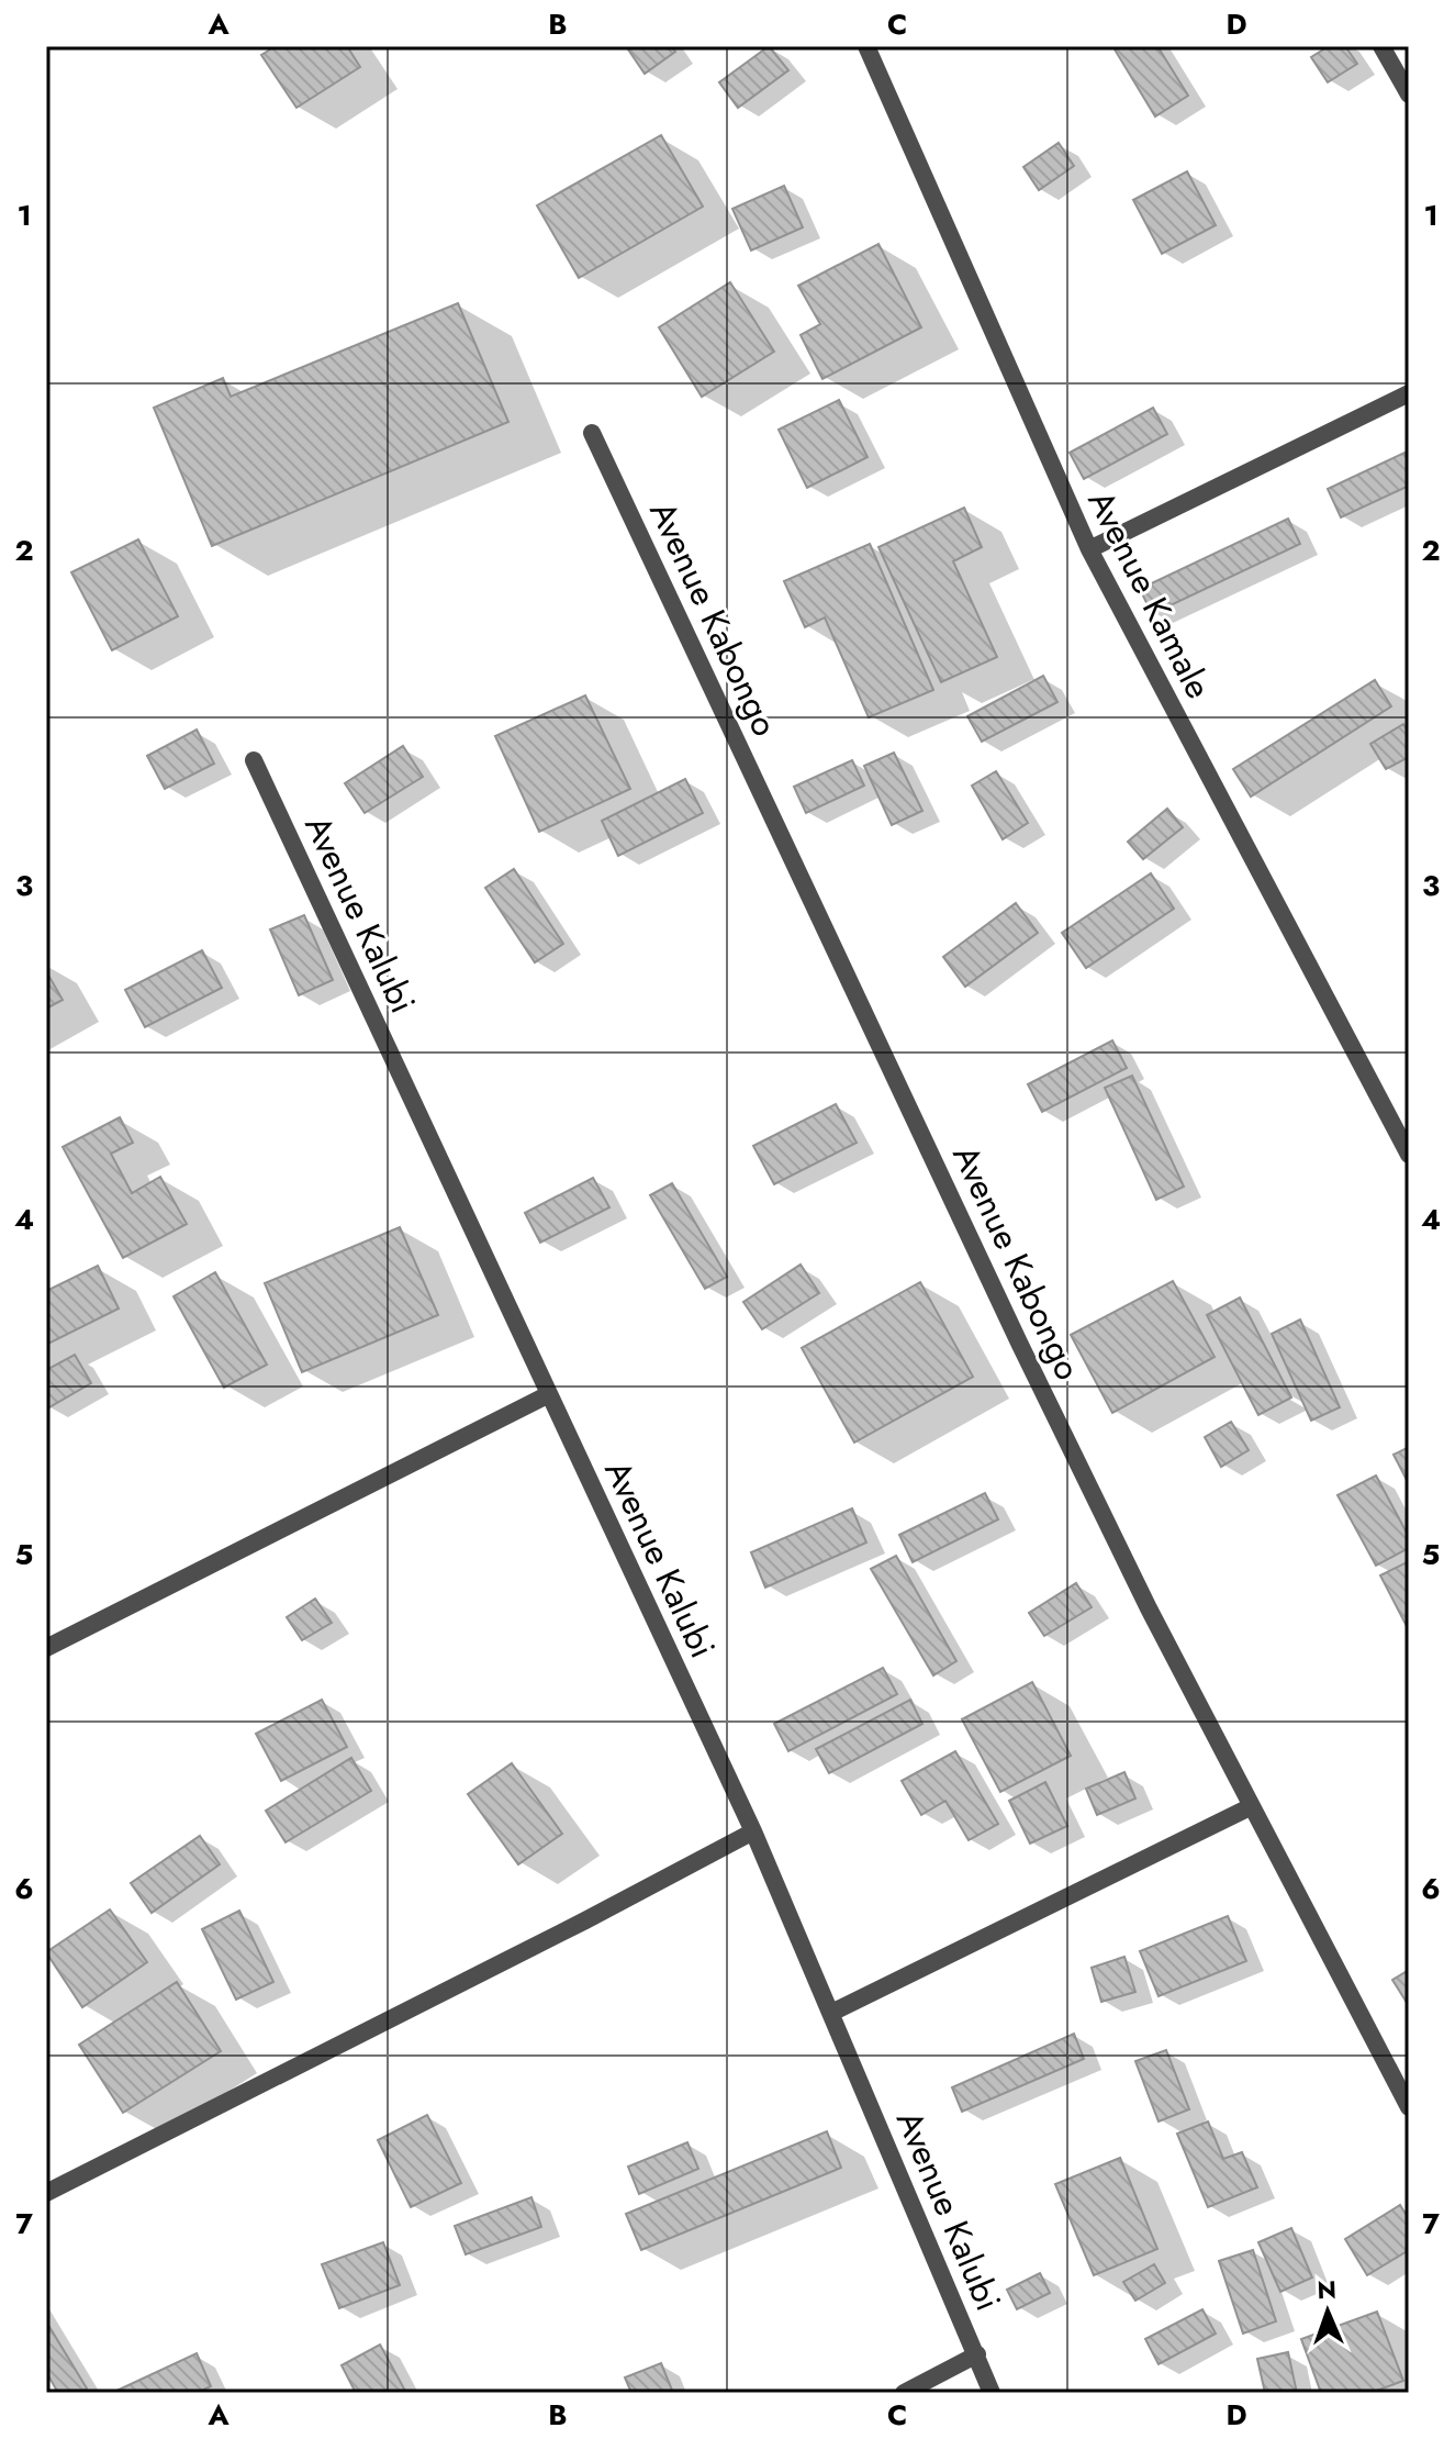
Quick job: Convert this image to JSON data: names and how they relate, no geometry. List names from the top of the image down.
{
  "streets": {
    "street": ["Avenue Kamale", "Avenue Kabongo", "Avenue Kalubi"]
  },
  "north": "top",
  "grid": {
    "columns": [
      "A",
      "B",
      "C",
      "D"
    ],
    "rows": [
      "1",
      "2",
      "3",
      "4",
      "5",
      "6",
      "7"
    ]
  }
}
